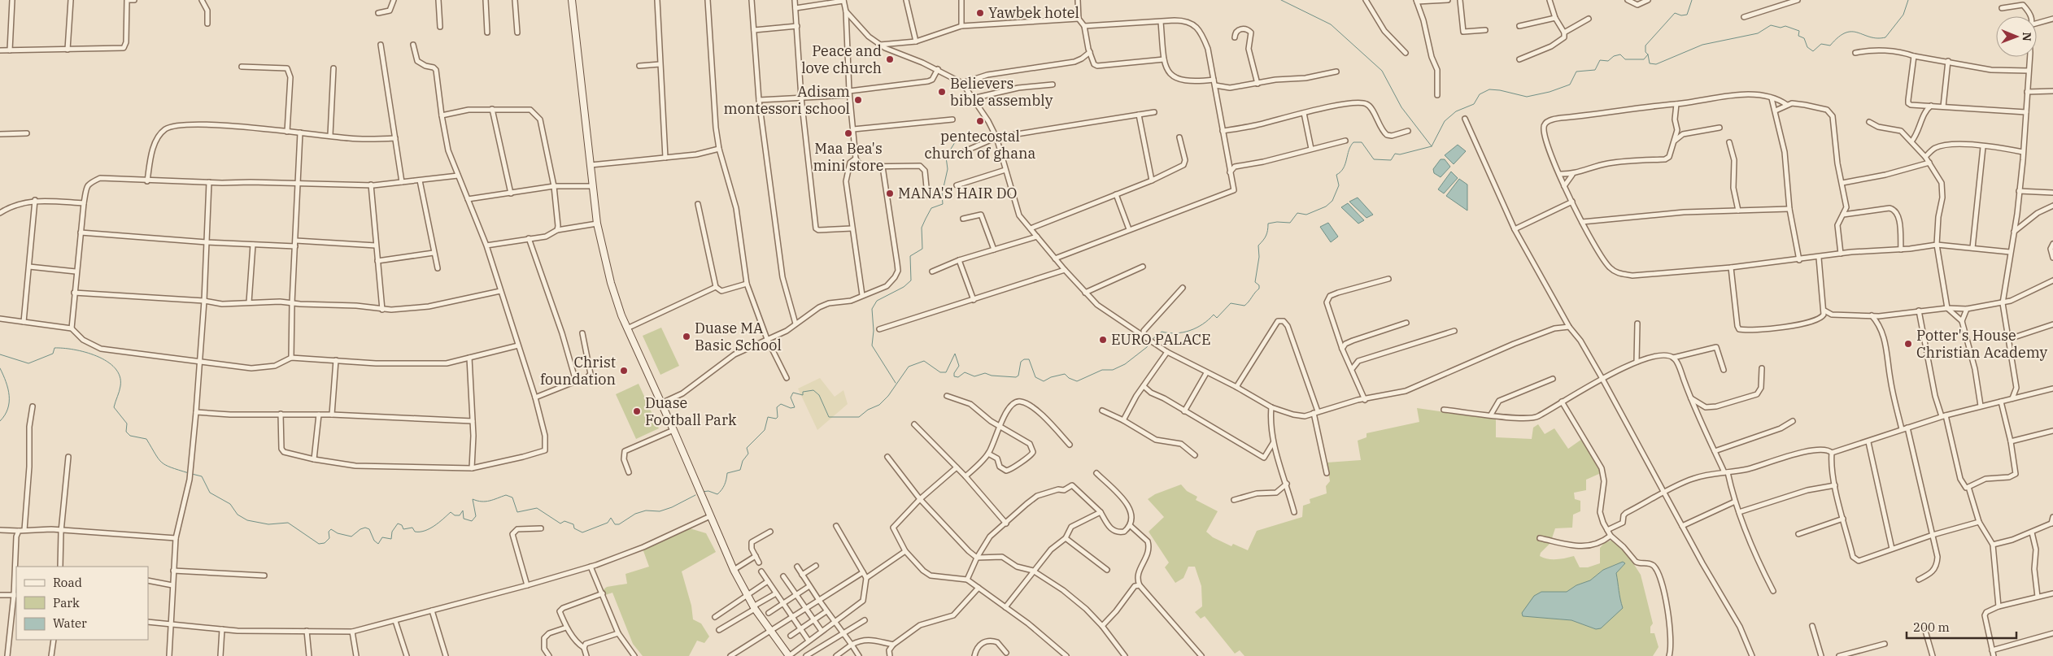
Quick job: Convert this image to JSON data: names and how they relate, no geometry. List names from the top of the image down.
{
  "places": [
    "Yawbek hotel",
    "Peace and love church",
    "Believers bible assembly",
    "Adisam montessori school",
    "pentecostal church of ghana",
    "Maa Bea's mini store",
    "MANA'S HAIR DO",
    "Duase MA Basic School",
    "EURO PALACE",
    "Potter's House Christian Academy",
    "Christ foundation",
    "Duase Football Park"
  ],
  "legend": ["Road", "Park", "Water"],
  "scale_bar": "200 m",
  "north": "right"
}
